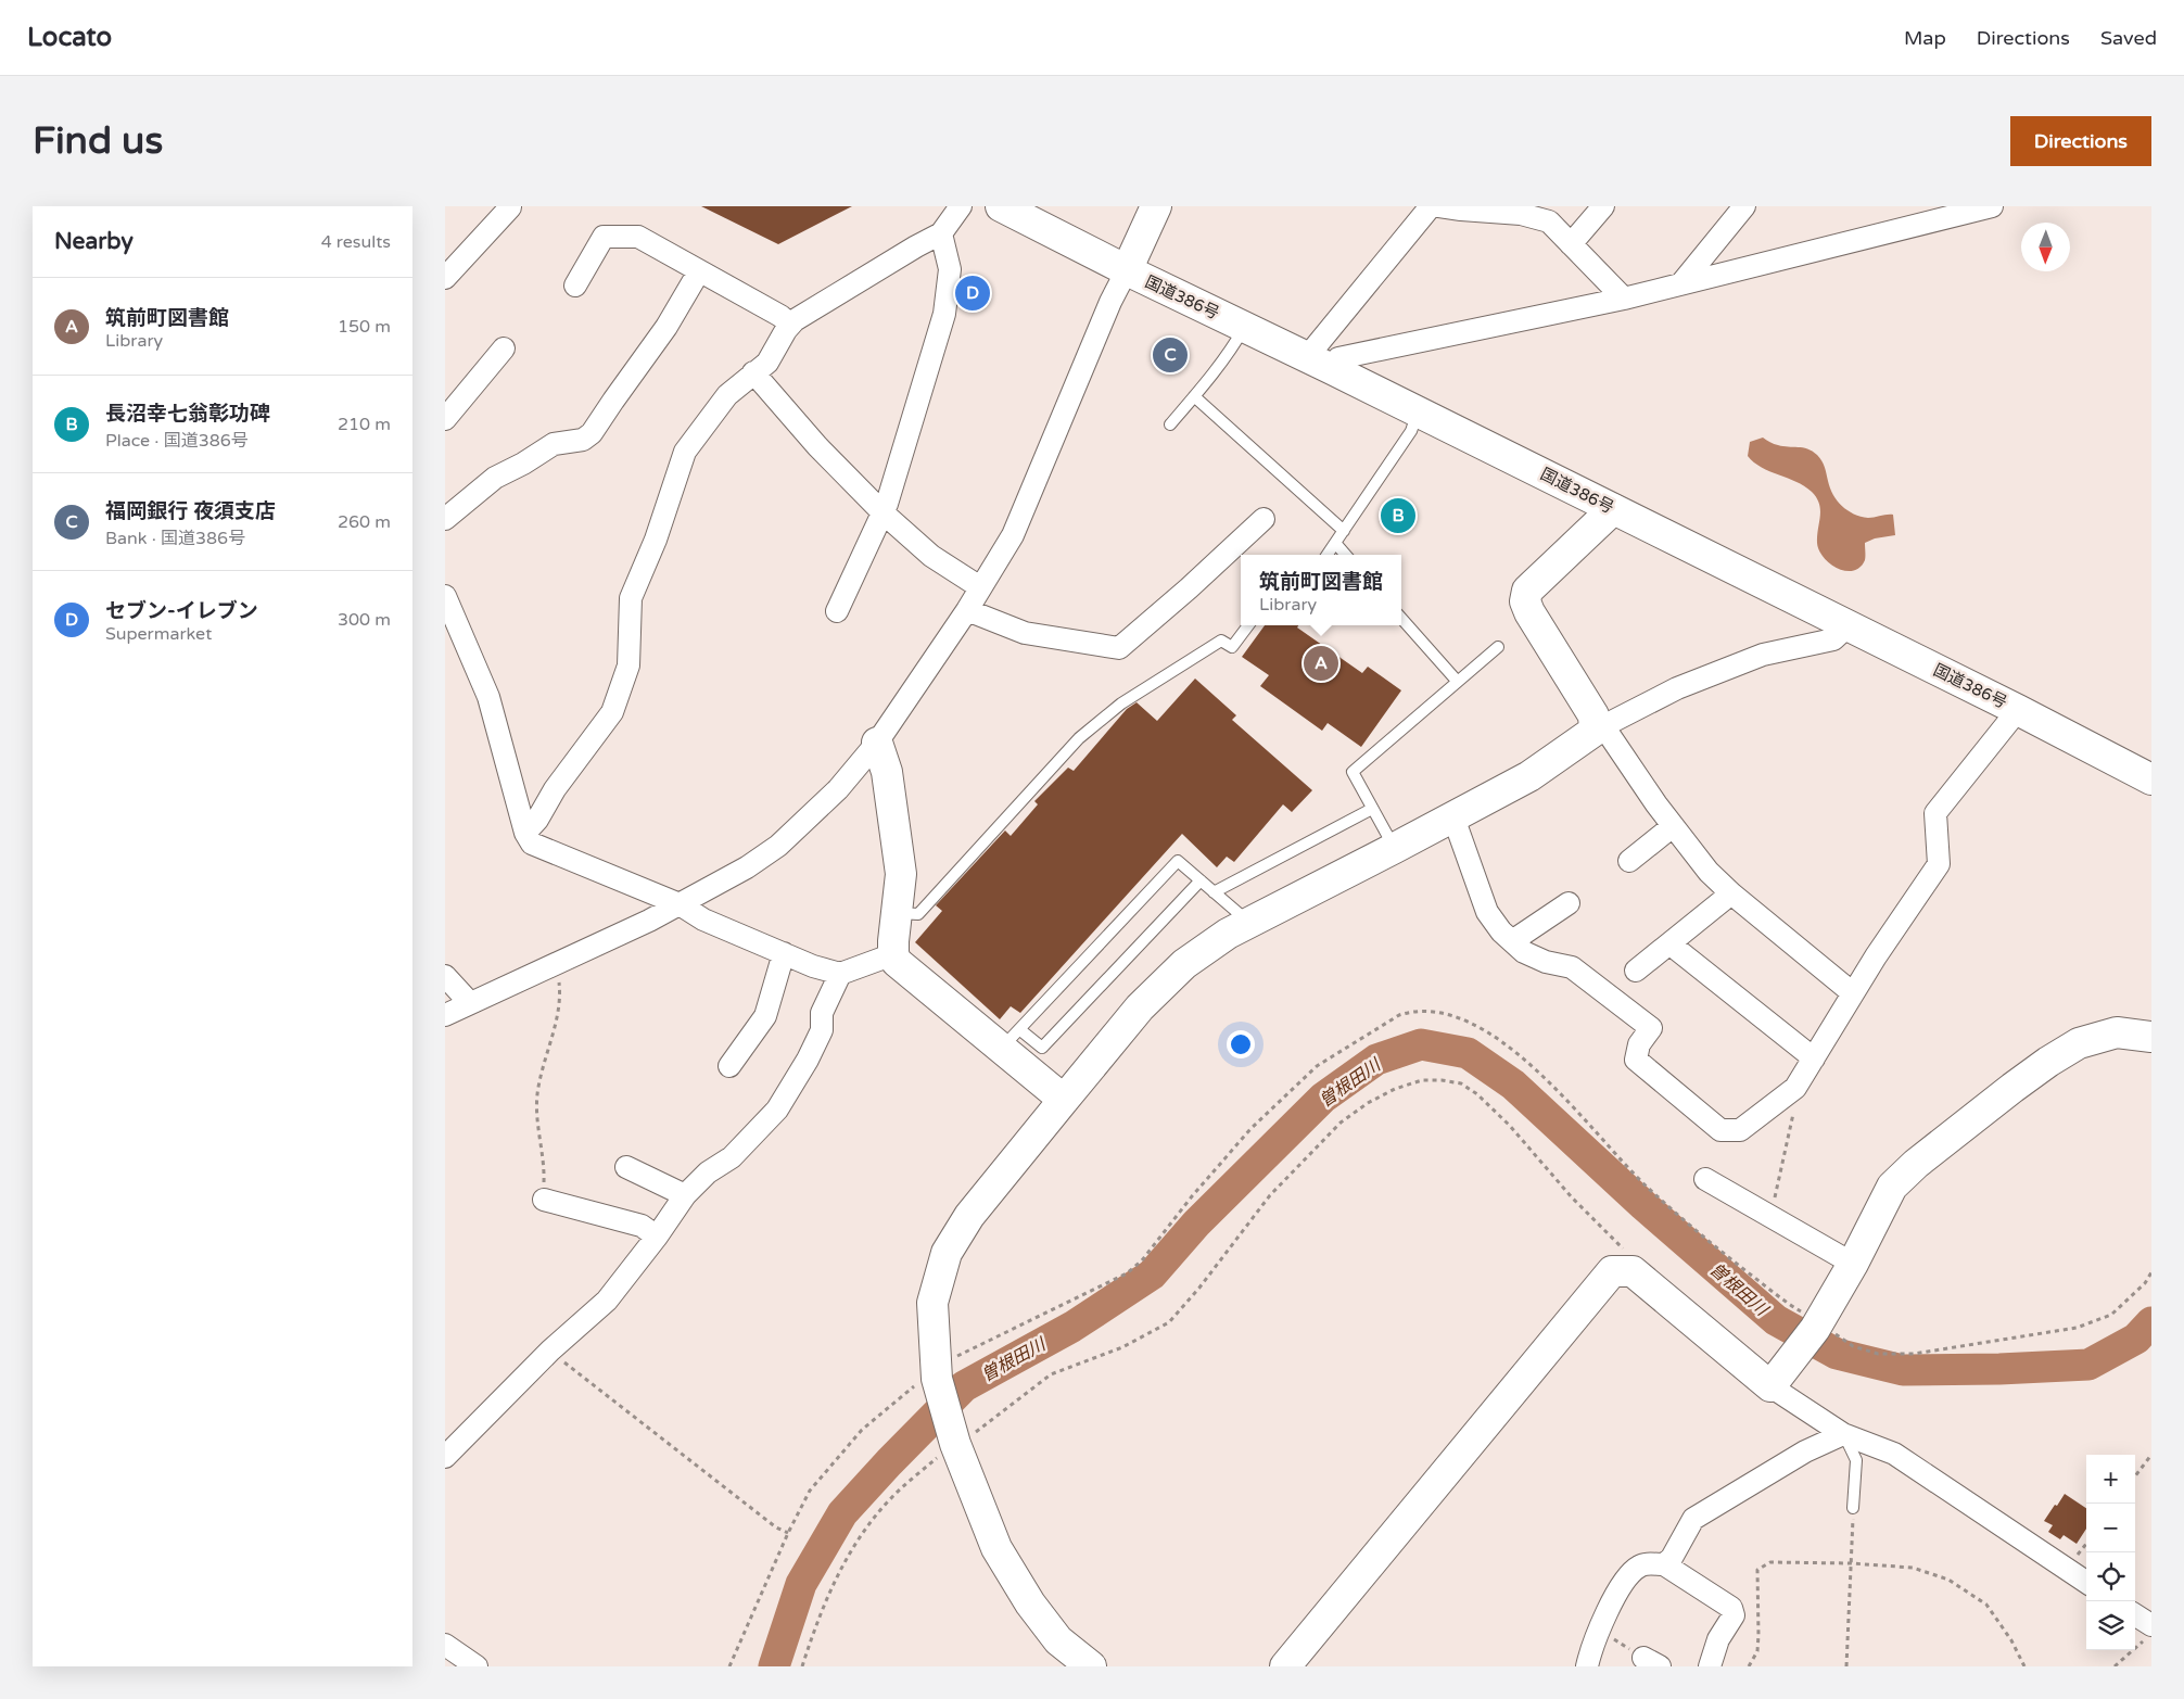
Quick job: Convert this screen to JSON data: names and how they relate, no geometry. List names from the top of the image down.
{
  "streets": {
    "main road": ["国道386号"]
  },
  "water": ["曽根田川"],
  "north": "bottom",
  "page": {
    "header": "Locato",
    "nav": ["Map", "Directions", "Saved"],
    "buttons": "Directions",
    "title": "Find us",
    "heading": ["Nearby", "4 results"],
    "pins": [
      "D",
      "C",
      "B",
      "A"
    ],
    "list": [
      {
        "mark": "A",
        "name": "筑前町図書館",
        "note": "Library",
        "value": "150 m"
      },
      {
        "mark": "B",
        "name": "長沼幸七翁彰功碑",
        "note": "Place · 国道386号",
        "value": "210 m"
      },
      {
        "mark": "C",
        "name": "福岡銀行 夜須支店",
        "note": "Bank · 国道386号",
        "value": "260 m"
      },
      {
        "mark": "D",
        "name": "セブン-イレブン",
        "note": "Supermarket",
        "value": "300 m"
      }
    ],
    "popup": ["筑前町図書館", "Library"],
    "map_buttons": ["+", "−"]
  }
}
